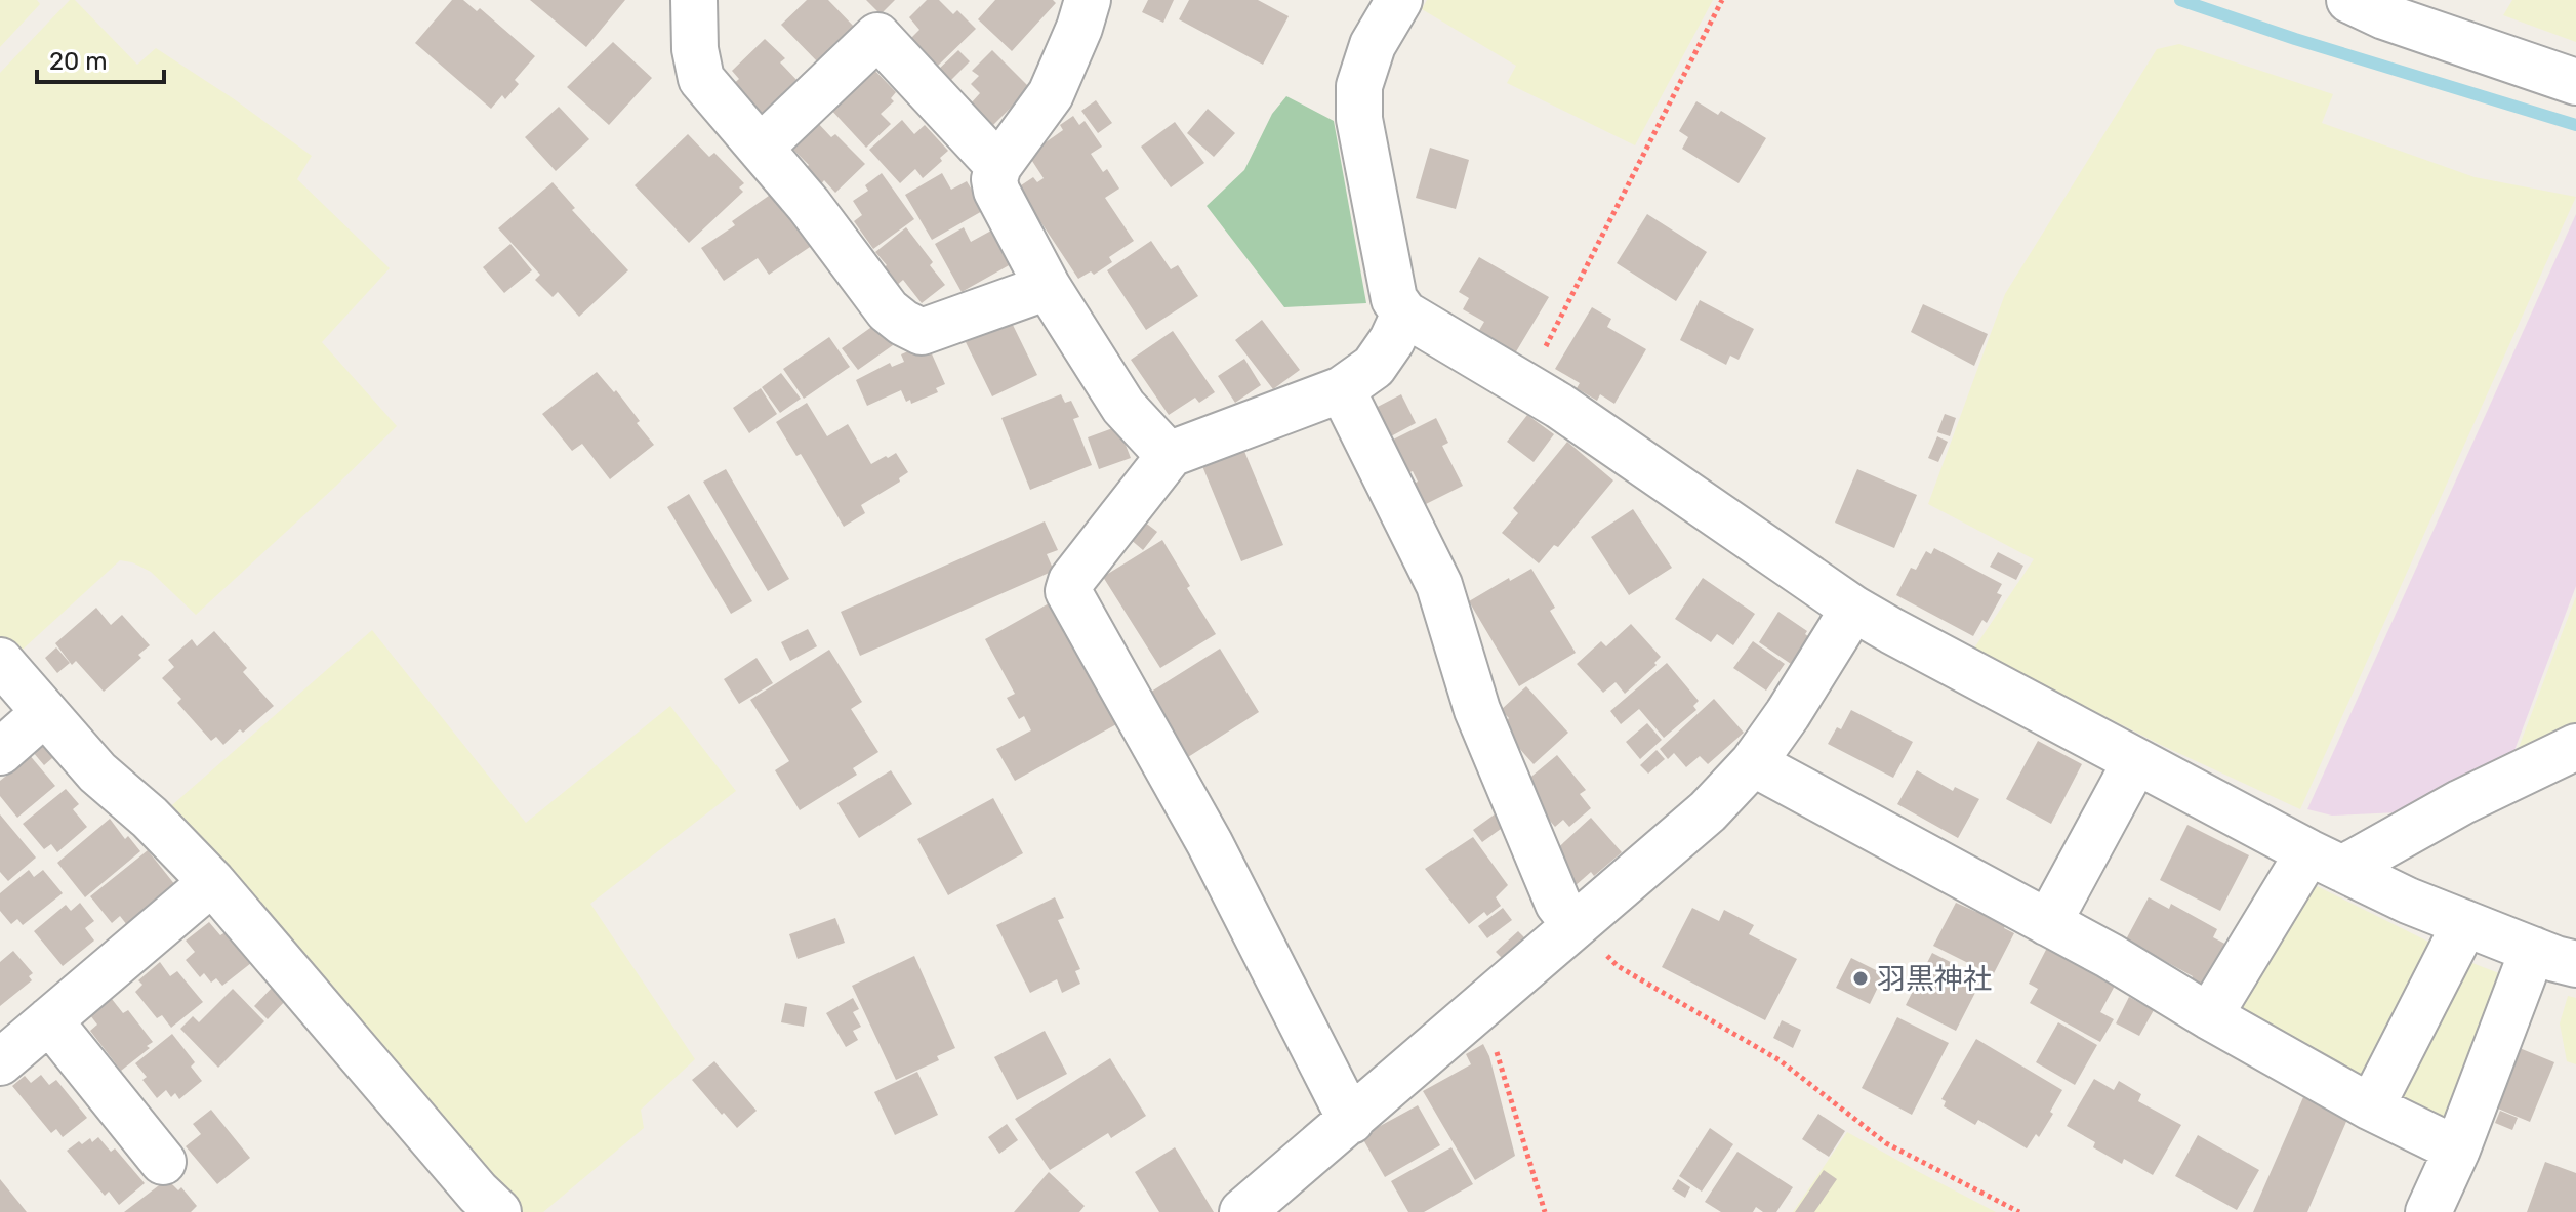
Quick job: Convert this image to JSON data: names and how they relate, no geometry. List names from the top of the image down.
{
  "places": ["羽黒神社"],
  "scale_bar": "20 m"
}
